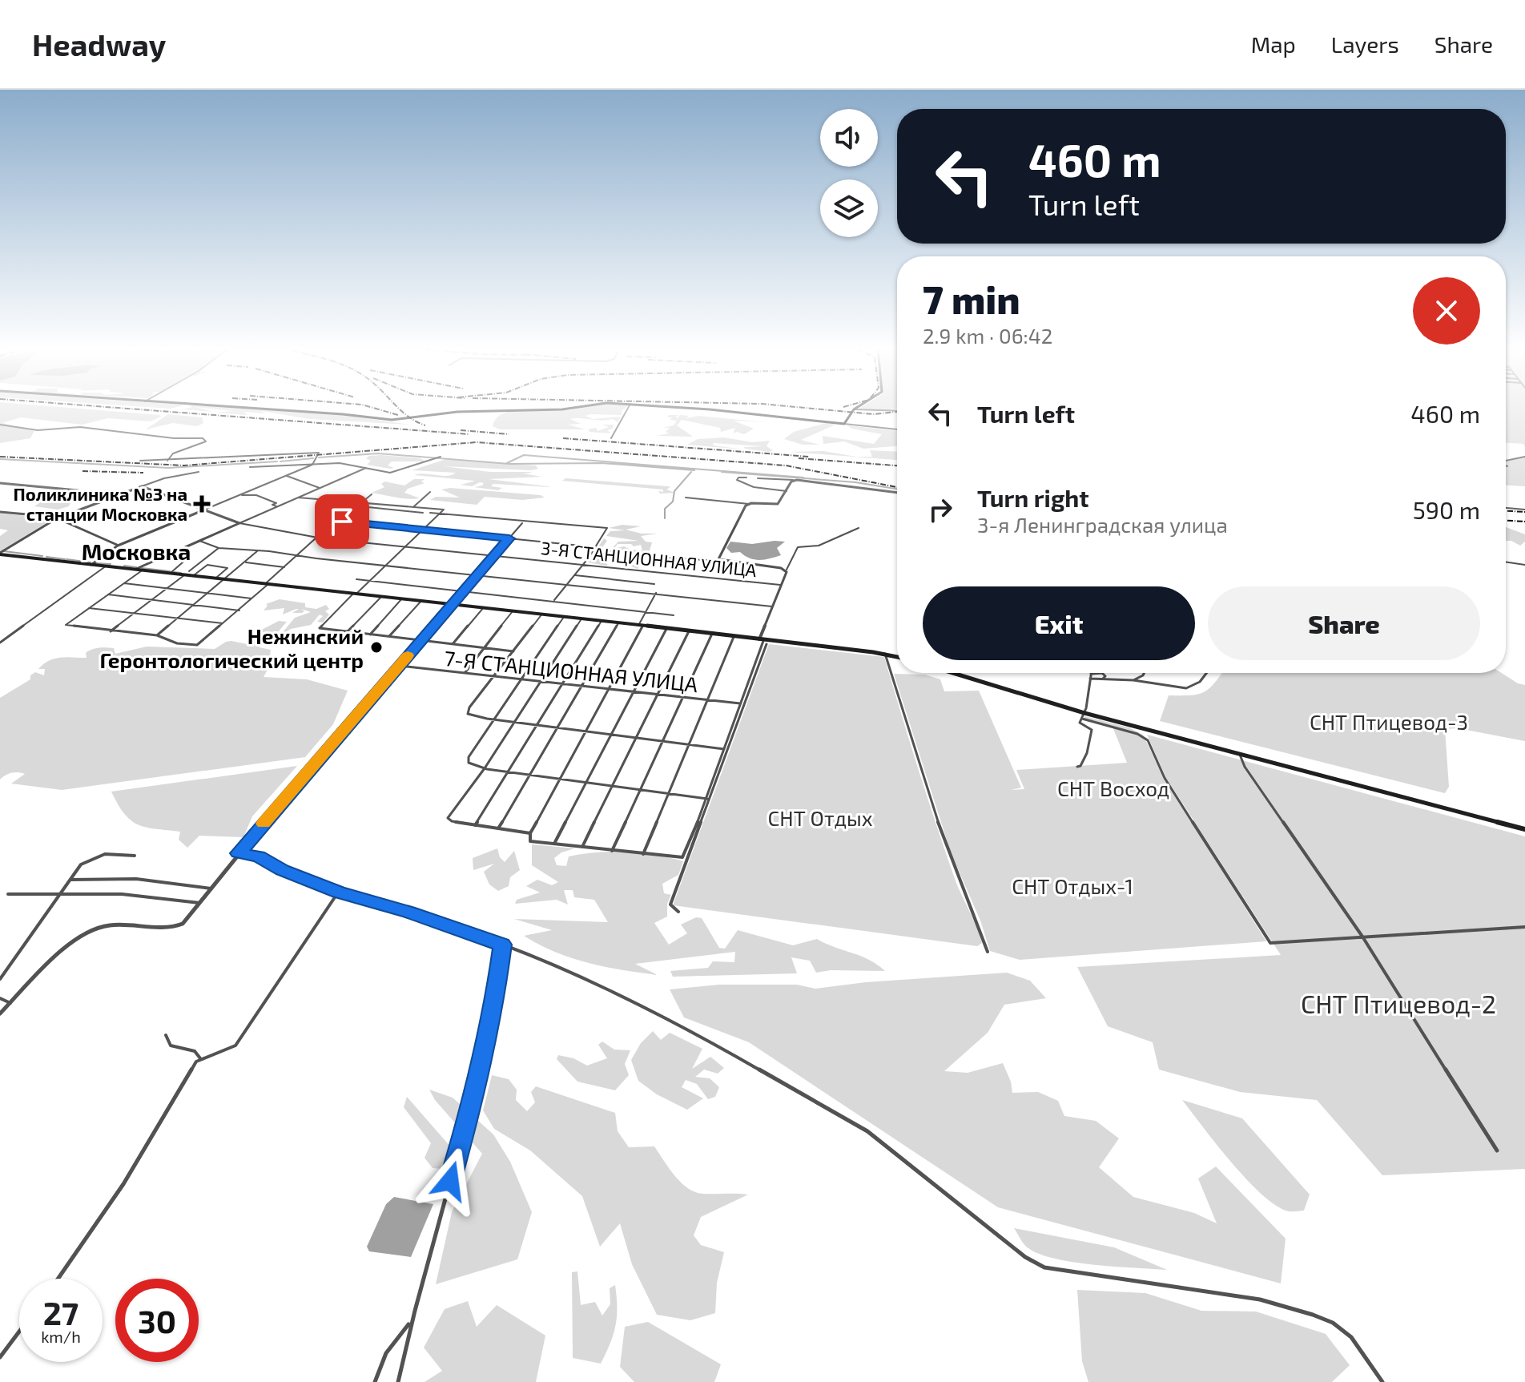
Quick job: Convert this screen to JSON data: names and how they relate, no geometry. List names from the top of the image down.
{
  "streets": {
    "street": ["3-Я СТАНЦИОННАЯ УЛИЦА", "7-Я СТАНЦИОННАЯ УЛИЦА"]
  },
  "districts": ["Московка"],
  "parks": [
    "СНТ Птицевод-3",
    "СНТ Восход",
    "СНТ Отдых",
    "СНТ Отдых-1",
    "СНТ Птицевод-2"
  ],
  "places": {
    "health": ["Поликлиника №3 на станции Московка"],
    "other": ["Нежинский Геронтологический центр"]
  },
  "page": {
    "header": "Headway",
    "nav": ["Map", "Layers", "Share"],
    "turn": ["460 m", "Turn left"],
    "heading": ["7 min", "2.9 km · 06:42"],
    "list": [
      {
        "name": "Turn left",
        "value": "460 m"
      },
      {
        "name": "Turn right",
        "note": "3-я Ленинградская улица",
        "value": "590 m"
      }
    ],
    "buttons": ["Exit", "Share"],
    "speed": "27 km/h",
    "limit": "30"
  }
}
